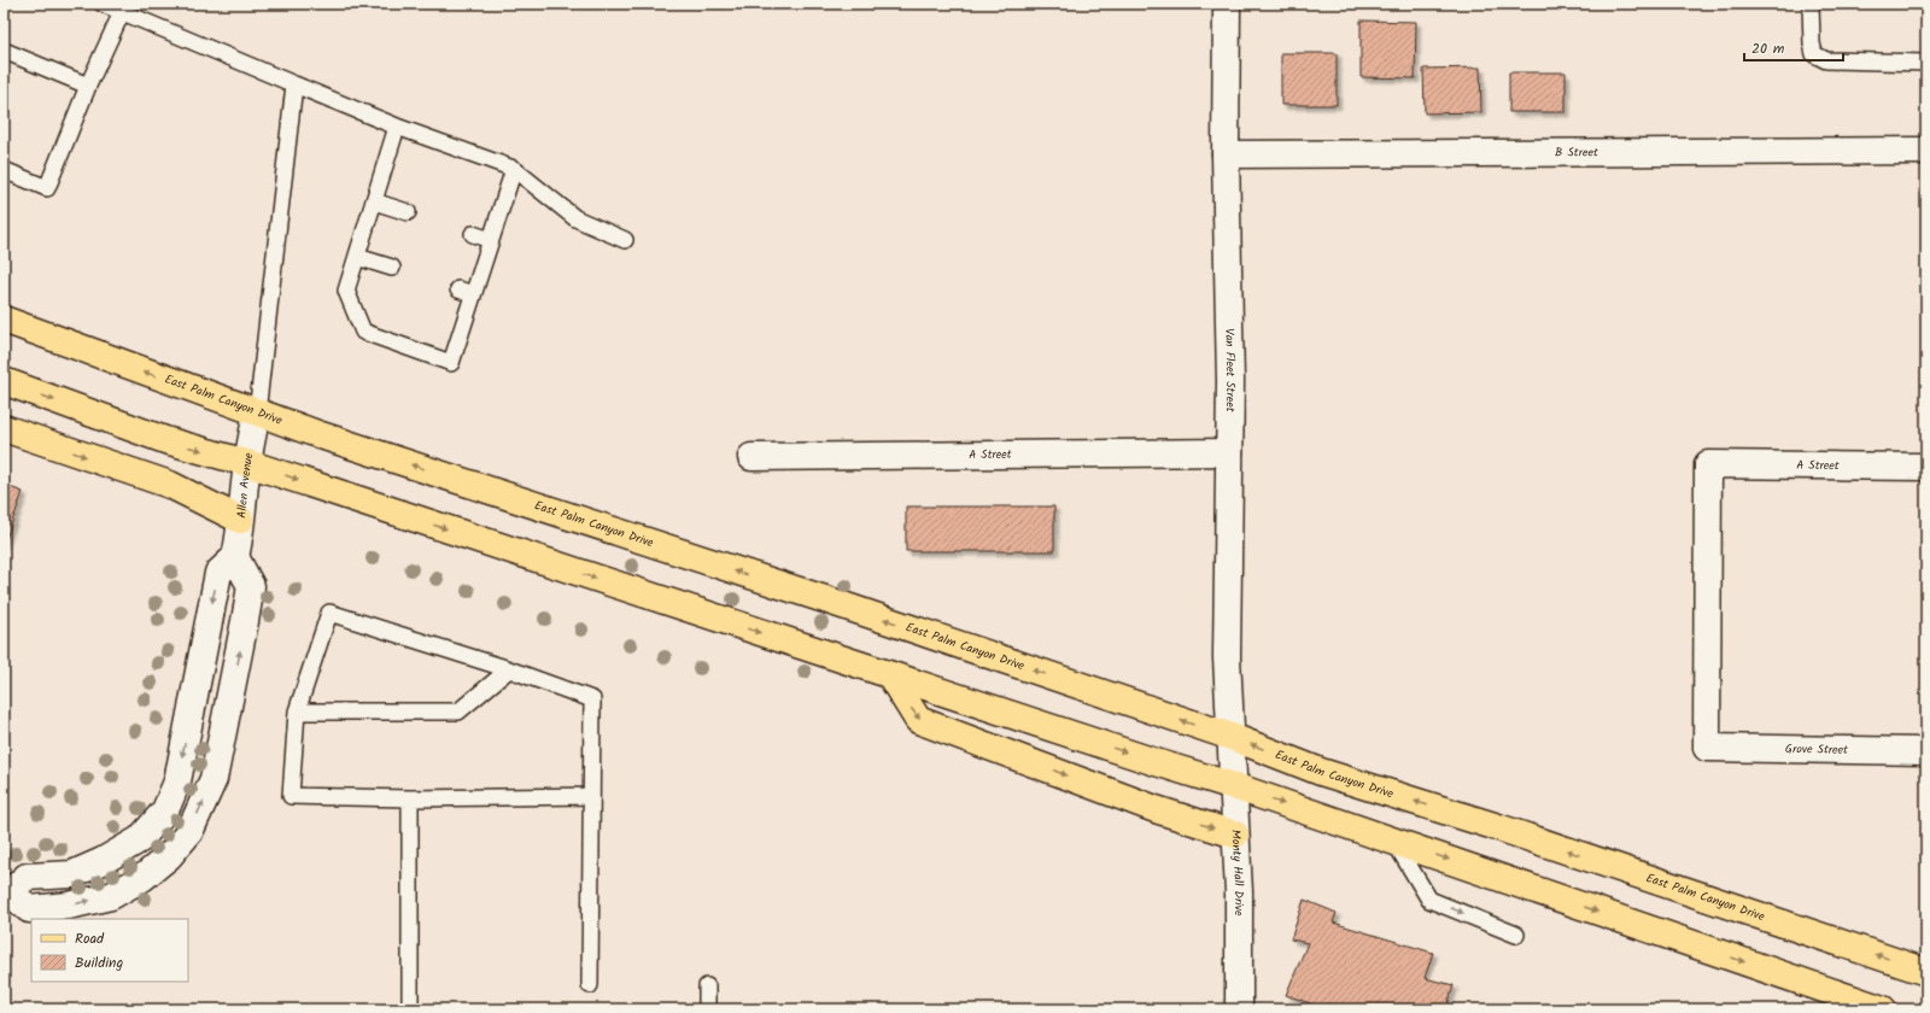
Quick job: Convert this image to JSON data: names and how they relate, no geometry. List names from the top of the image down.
{
  "streets": {
    "main road": ["East Palm Canyon Drive"],
    "street": [
      "B Street",
      "Van Fleet Street",
      "A Street",
      "Allen Avenue",
      "Grove Street",
      "Monty Hall Drive"
    ]
  },
  "crossings": [
    ["B Street", "Van Fleet Street"],
    ["Van Fleet Street", "East Palm Canyon Drive"],
    ["Van Fleet Street", "A Street"],
    ["Van Fleet Street", "Monty Hall Drive"],
    ["East Palm Canyon Drive", "Allen Avenue"],
    ["East Palm Canyon Drive", "Monty Hall Drive"],
    ["A Street", "Grove Street"]
  ],
  "legend": ["Road", "Building"],
  "scale_bar": "20 m"
}
